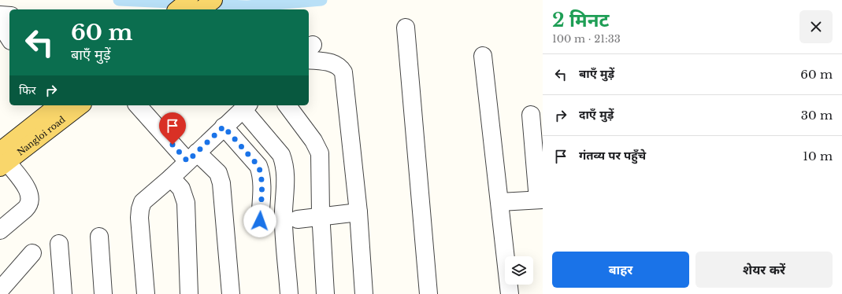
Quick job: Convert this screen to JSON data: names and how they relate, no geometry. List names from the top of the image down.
{
  "streets": {
    "main road": ["Nangloi road"]
  },
  "page": {
    "heading": ["2 मिनट", "100 m · 21:33"],
    "turn": ["60 m", "बाएँ मुड़ें"],
    "list": [
      {
        "name": "बाएँ मुड़ें",
        "value": "60 m"
      },
      {
        "name": "दाएँ मुड़ें",
        "value": "30 m"
      },
      {
        "name": "गंतव्य पर पहुँचे",
        "value": "10 m"
      }
    ],
    "then": "फिर",
    "buttons": ["बाहर", "शेयर करें"]
  }
}
